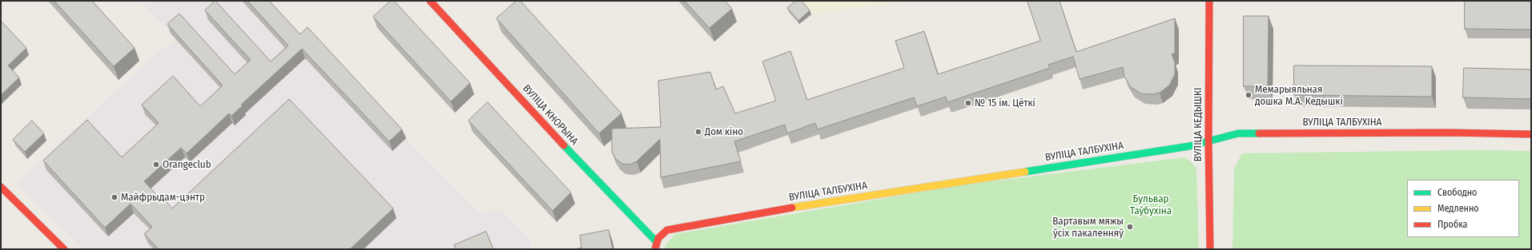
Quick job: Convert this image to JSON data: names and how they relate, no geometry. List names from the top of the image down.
{
  "streets": {
    "main road": ["ВУЛІЦА КНОРЫНА", "ВУЛІЦА ТАЛБУХІНА", "ВУЛІЦА КЕДЫШКІ"]
  },
  "crossings": [
    ["ВУЛІЦА КНОРЫНА", "ВУЛІЦА ТАЛБУХІНА"],
    ["ВУЛІЦА ТАЛБУХІНА", "ВУЛІЦА КЕДЫШКІ"]
  ],
  "parks": ["Бульвар Таўбухіна"],
  "places": [
    "Мемарыяльная дошка М.А. Кедышкі",
    "№ 15 ім. Цёткі",
    "Дом кіно",
    "Orangeclub",
    "Майфрыдам-цэнтр",
    "Вартавым мяжы ўсіх пакаленняў"
  ],
  "legend": ["Свободно", "Медленно", "Пробка"]
}
